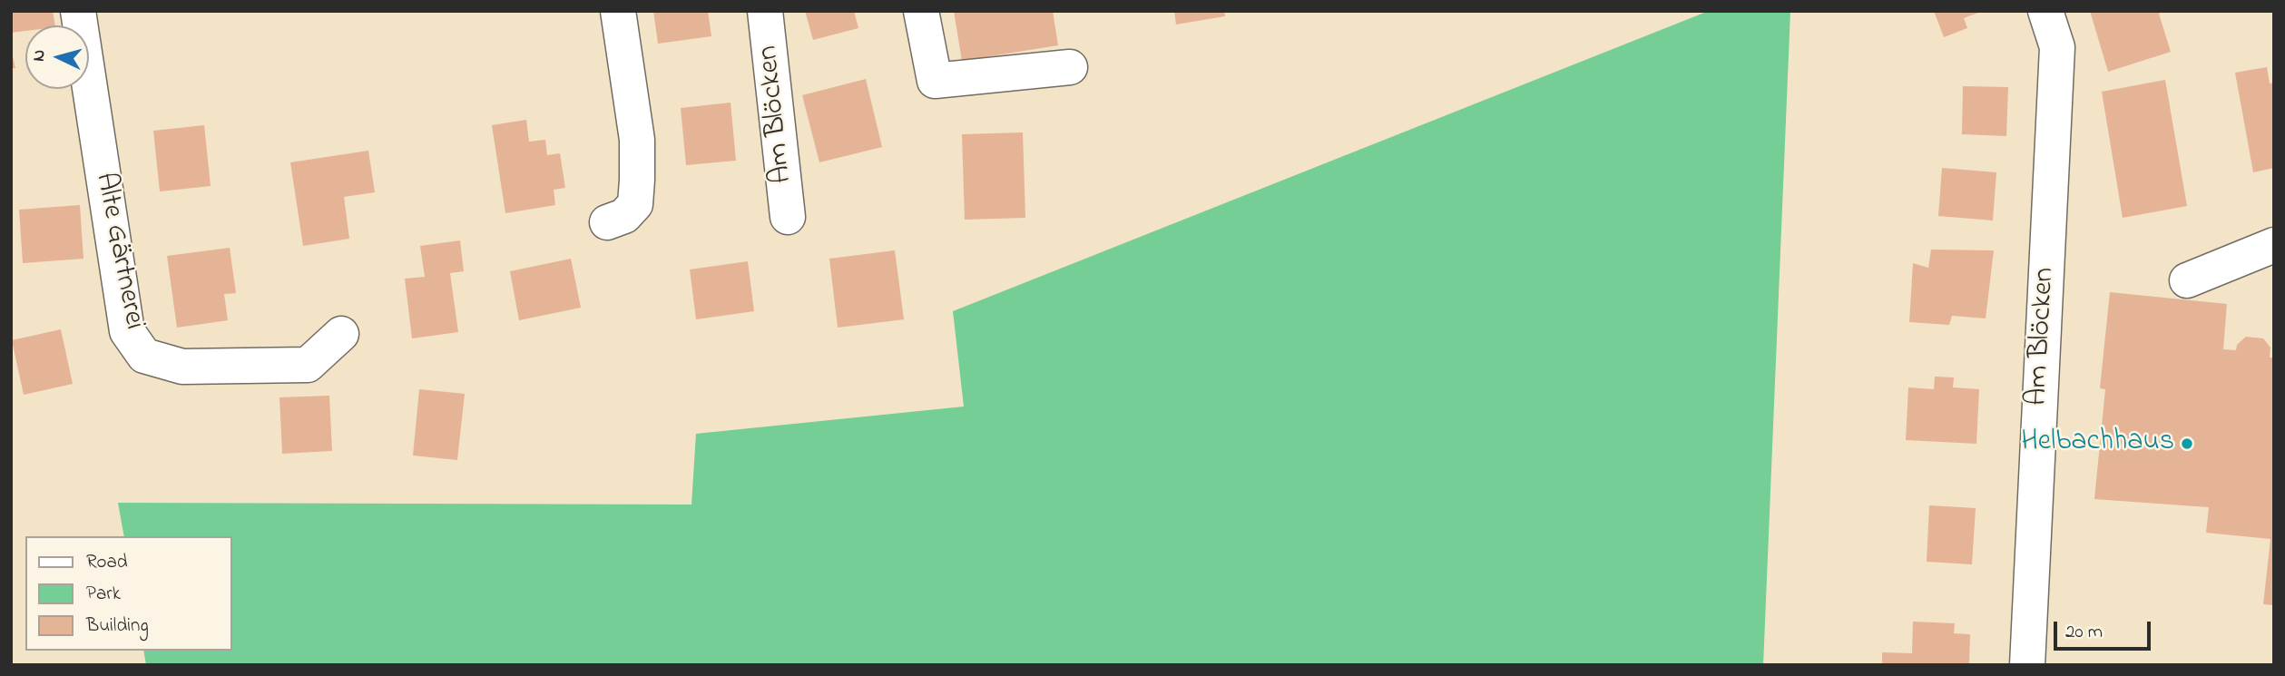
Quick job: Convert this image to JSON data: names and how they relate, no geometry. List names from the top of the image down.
{
  "streets": {
    "street": ["Am Blöcken", "Alte Gärtnerei"]
  },
  "places": ["Helbachhaus"],
  "legend": ["Road", "Park", "Building"],
  "scale_bar": "20 m",
  "north": "left"
}
